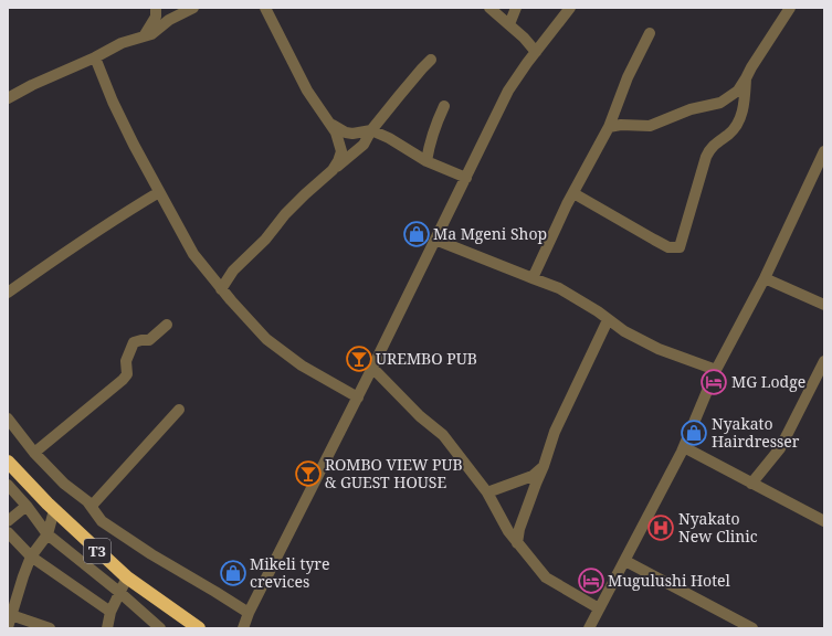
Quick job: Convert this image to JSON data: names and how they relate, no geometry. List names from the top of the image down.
{
  "streets": {
    "highway": ["T3"]
  },
  "places": {
    "shop": ["Ma Mgeni Shop", "Nyakato Hairdresser", "Mikeli tyre crevices"],
    "bar": ["UREMBO PUB", "ROMBO VIEW PUB & GUEST HOUSE"],
    "hotel": ["MG Lodge", "Mugulushi Hotel"],
    "hospital": ["Nyakato New Clinic"]
  }
}
